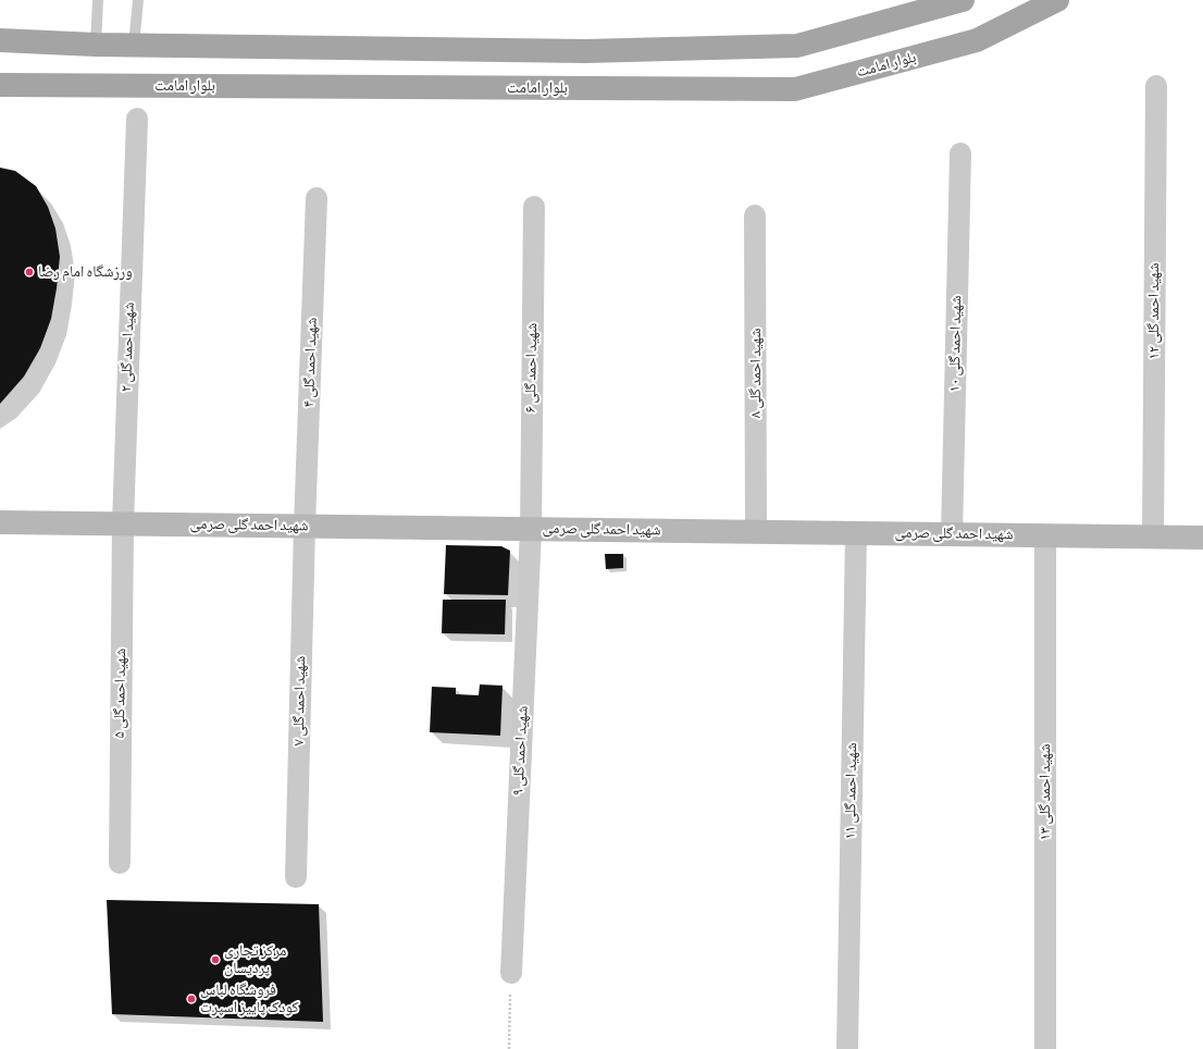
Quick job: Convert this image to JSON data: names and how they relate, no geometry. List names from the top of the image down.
{
  "streets": {
    "main road": ["بلوار امامت"],
    "street": [
      "شهید احمد گلی ۱۲",
      "شهید احمد گلی ۱۰",
      "شهید احمد گلی ۲",
      "شهید احمد گلی ۴",
      "شهید احمد گلی ۶",
      "شهید احمد گلی ۸",
      "شهید احمد گلی صرمی",
      "شهید احمد گلی ۵",
      "شهید احمد گلی ۷",
      "شهید احمد گلی ۹",
      "شهید احمد گلی ۱۱",
      "شهید احمد گلی ۱۳"
    ]
  },
  "crossings": [
    ["شهید احمد گلی ۱۲", "شهید احمد گلی صرمی"],
    ["شهید احمد گلی ۱۰", "شهید احمد گلی صرمی"],
    ["شهید احمد گلی ۲", "شهید احمد گلی صرمی"],
    ["شهید احمد گلی ۲", "شهید احمد گلی ۵"],
    ["شهید احمد گلی ۴", "شهید احمد گلی صرمی"],
    ["شهید احمد گلی ۴", "شهید احمد گلی ۷"],
    ["شهید احمد گلی ۶", "شهید احمد گلی صرمی"],
    ["شهید احمد گلی ۶", "شهید احمد گلی ۹"],
    ["شهید احمد گلی ۸", "شهید احمد گلی صرمی"],
    ["شهید احمد گلی صرمی", "شهید احمد گلی ۵"],
    ["شهید احمد گلی صرمی", "شهید احمد گلی ۷"],
    ["شهید احمد گلی صرمی", "شهید احمد گلی ۹"],
    ["شهید احمد گلی صرمی", "شهید احمد گلی ۱۱"],
    ["شهید احمد گلی صرمی", "شهید احمد گلی ۱۳"]
  ],
  "places": ["ورزشگاه امام رضا", "مرکز تجاری پردیسان", "فروشگاه لباس کودک پاییز اسپرت"]
}
